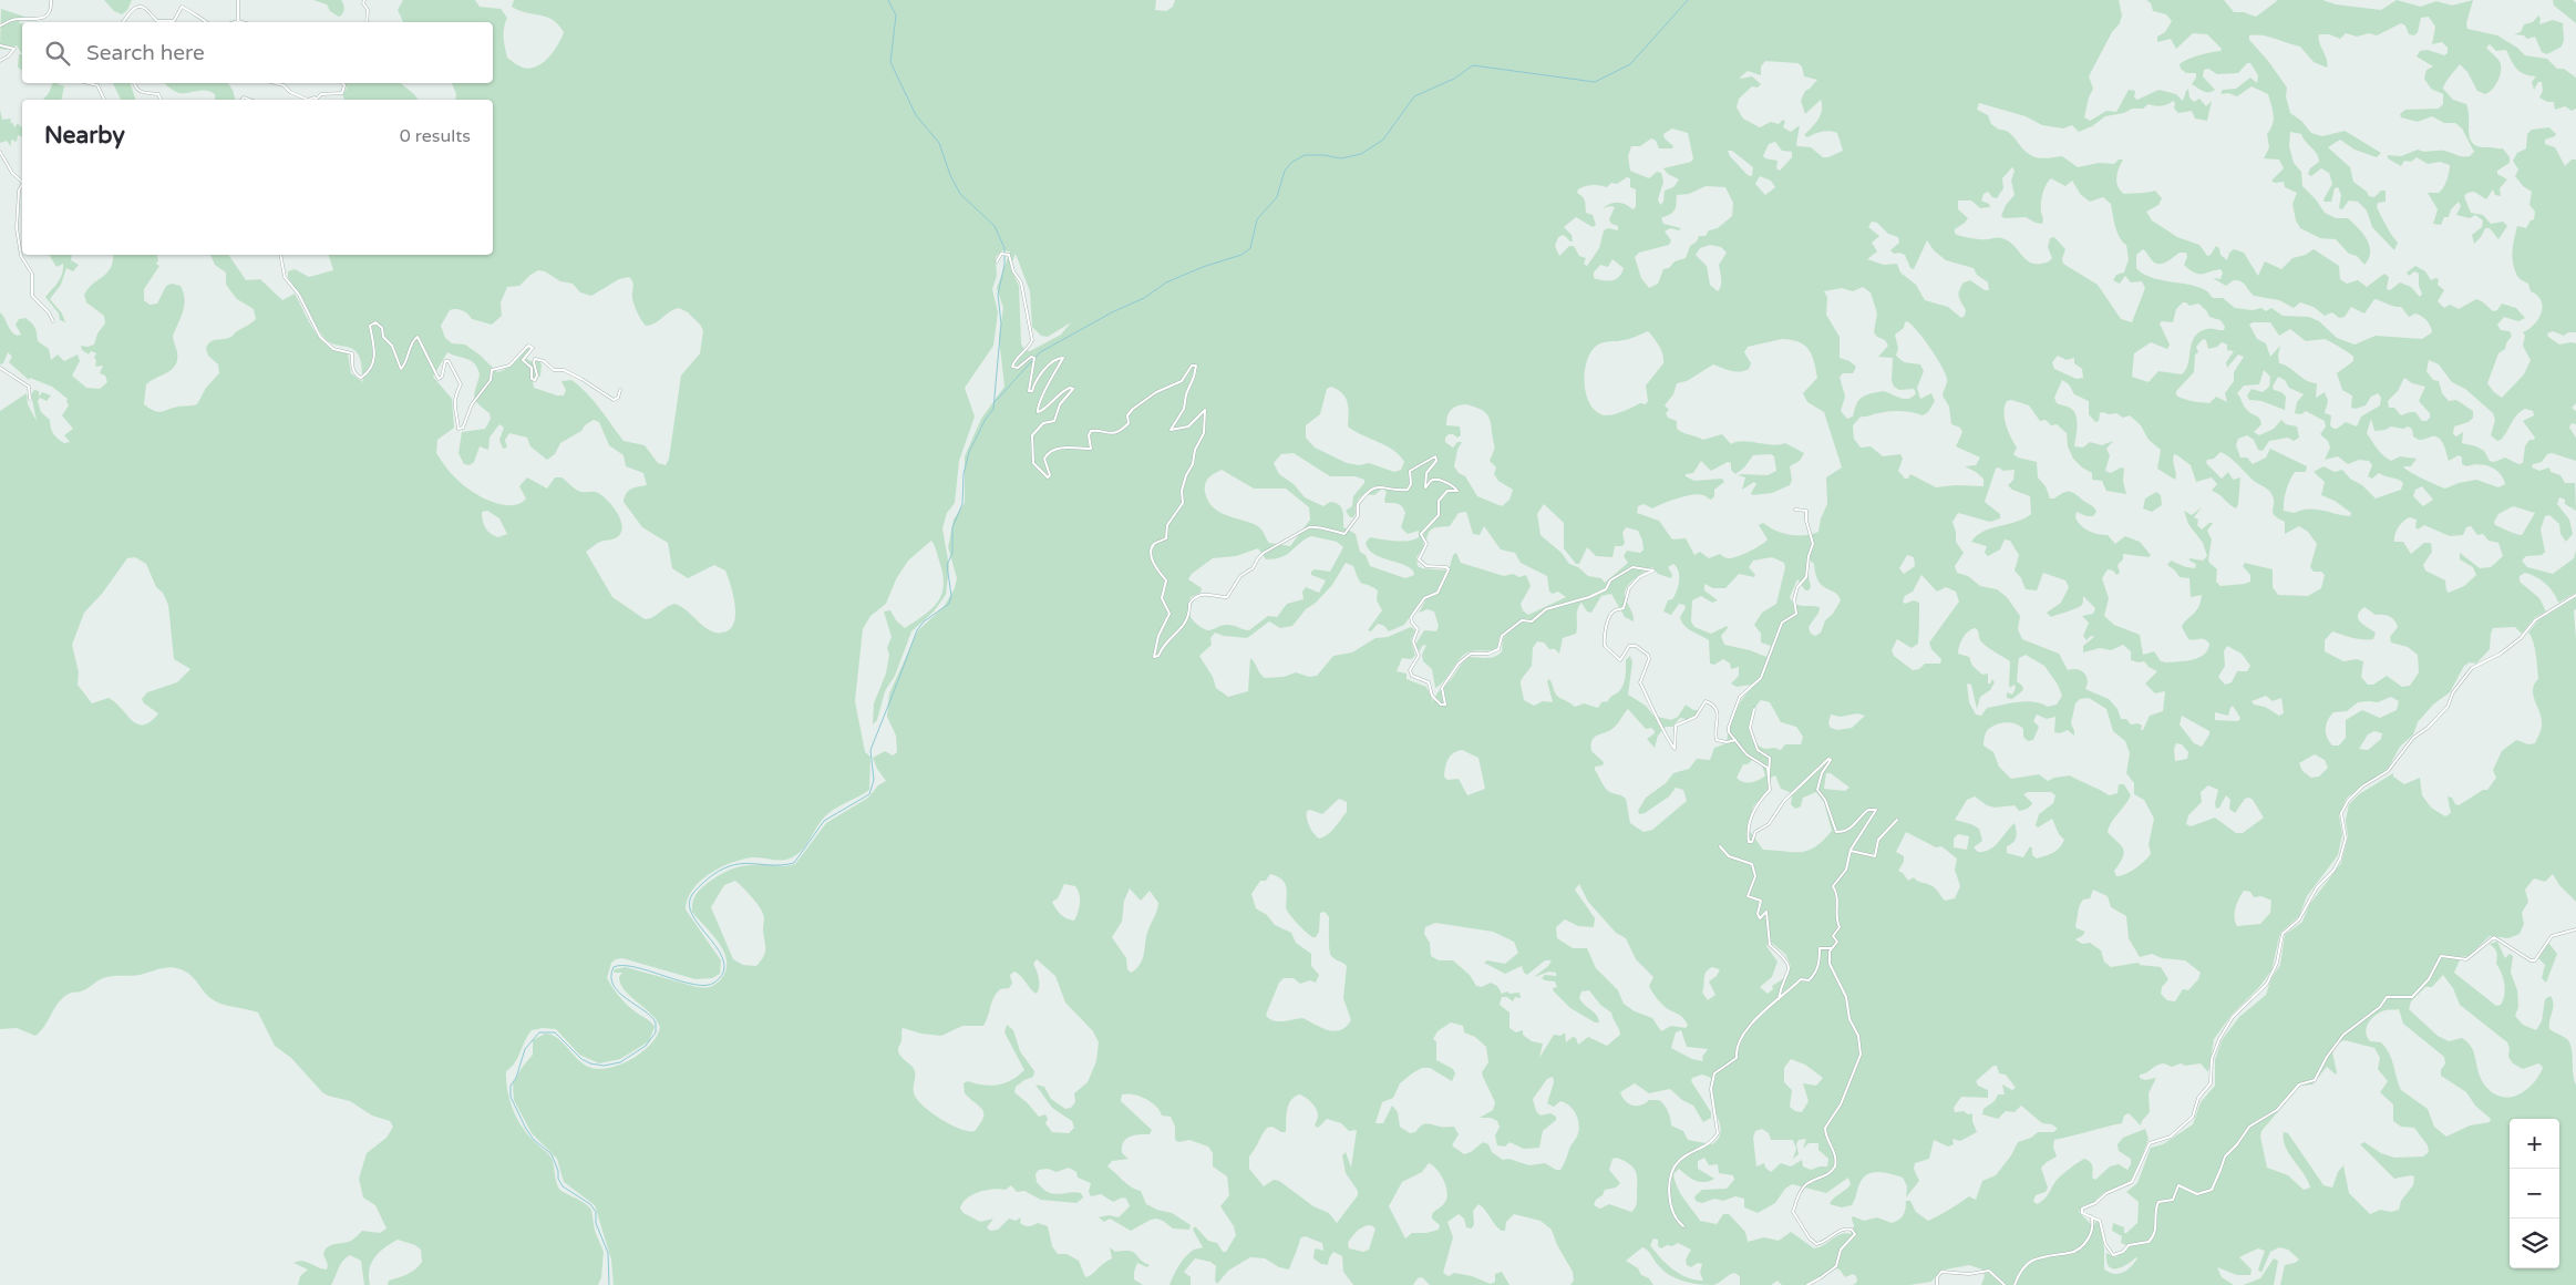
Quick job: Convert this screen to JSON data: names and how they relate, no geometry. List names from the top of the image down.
{
  "page": {
    "search": "Search here",
    "heading": ["Nearby", "0 results"],
    "map_buttons": ["+", "−"]
  }
}
